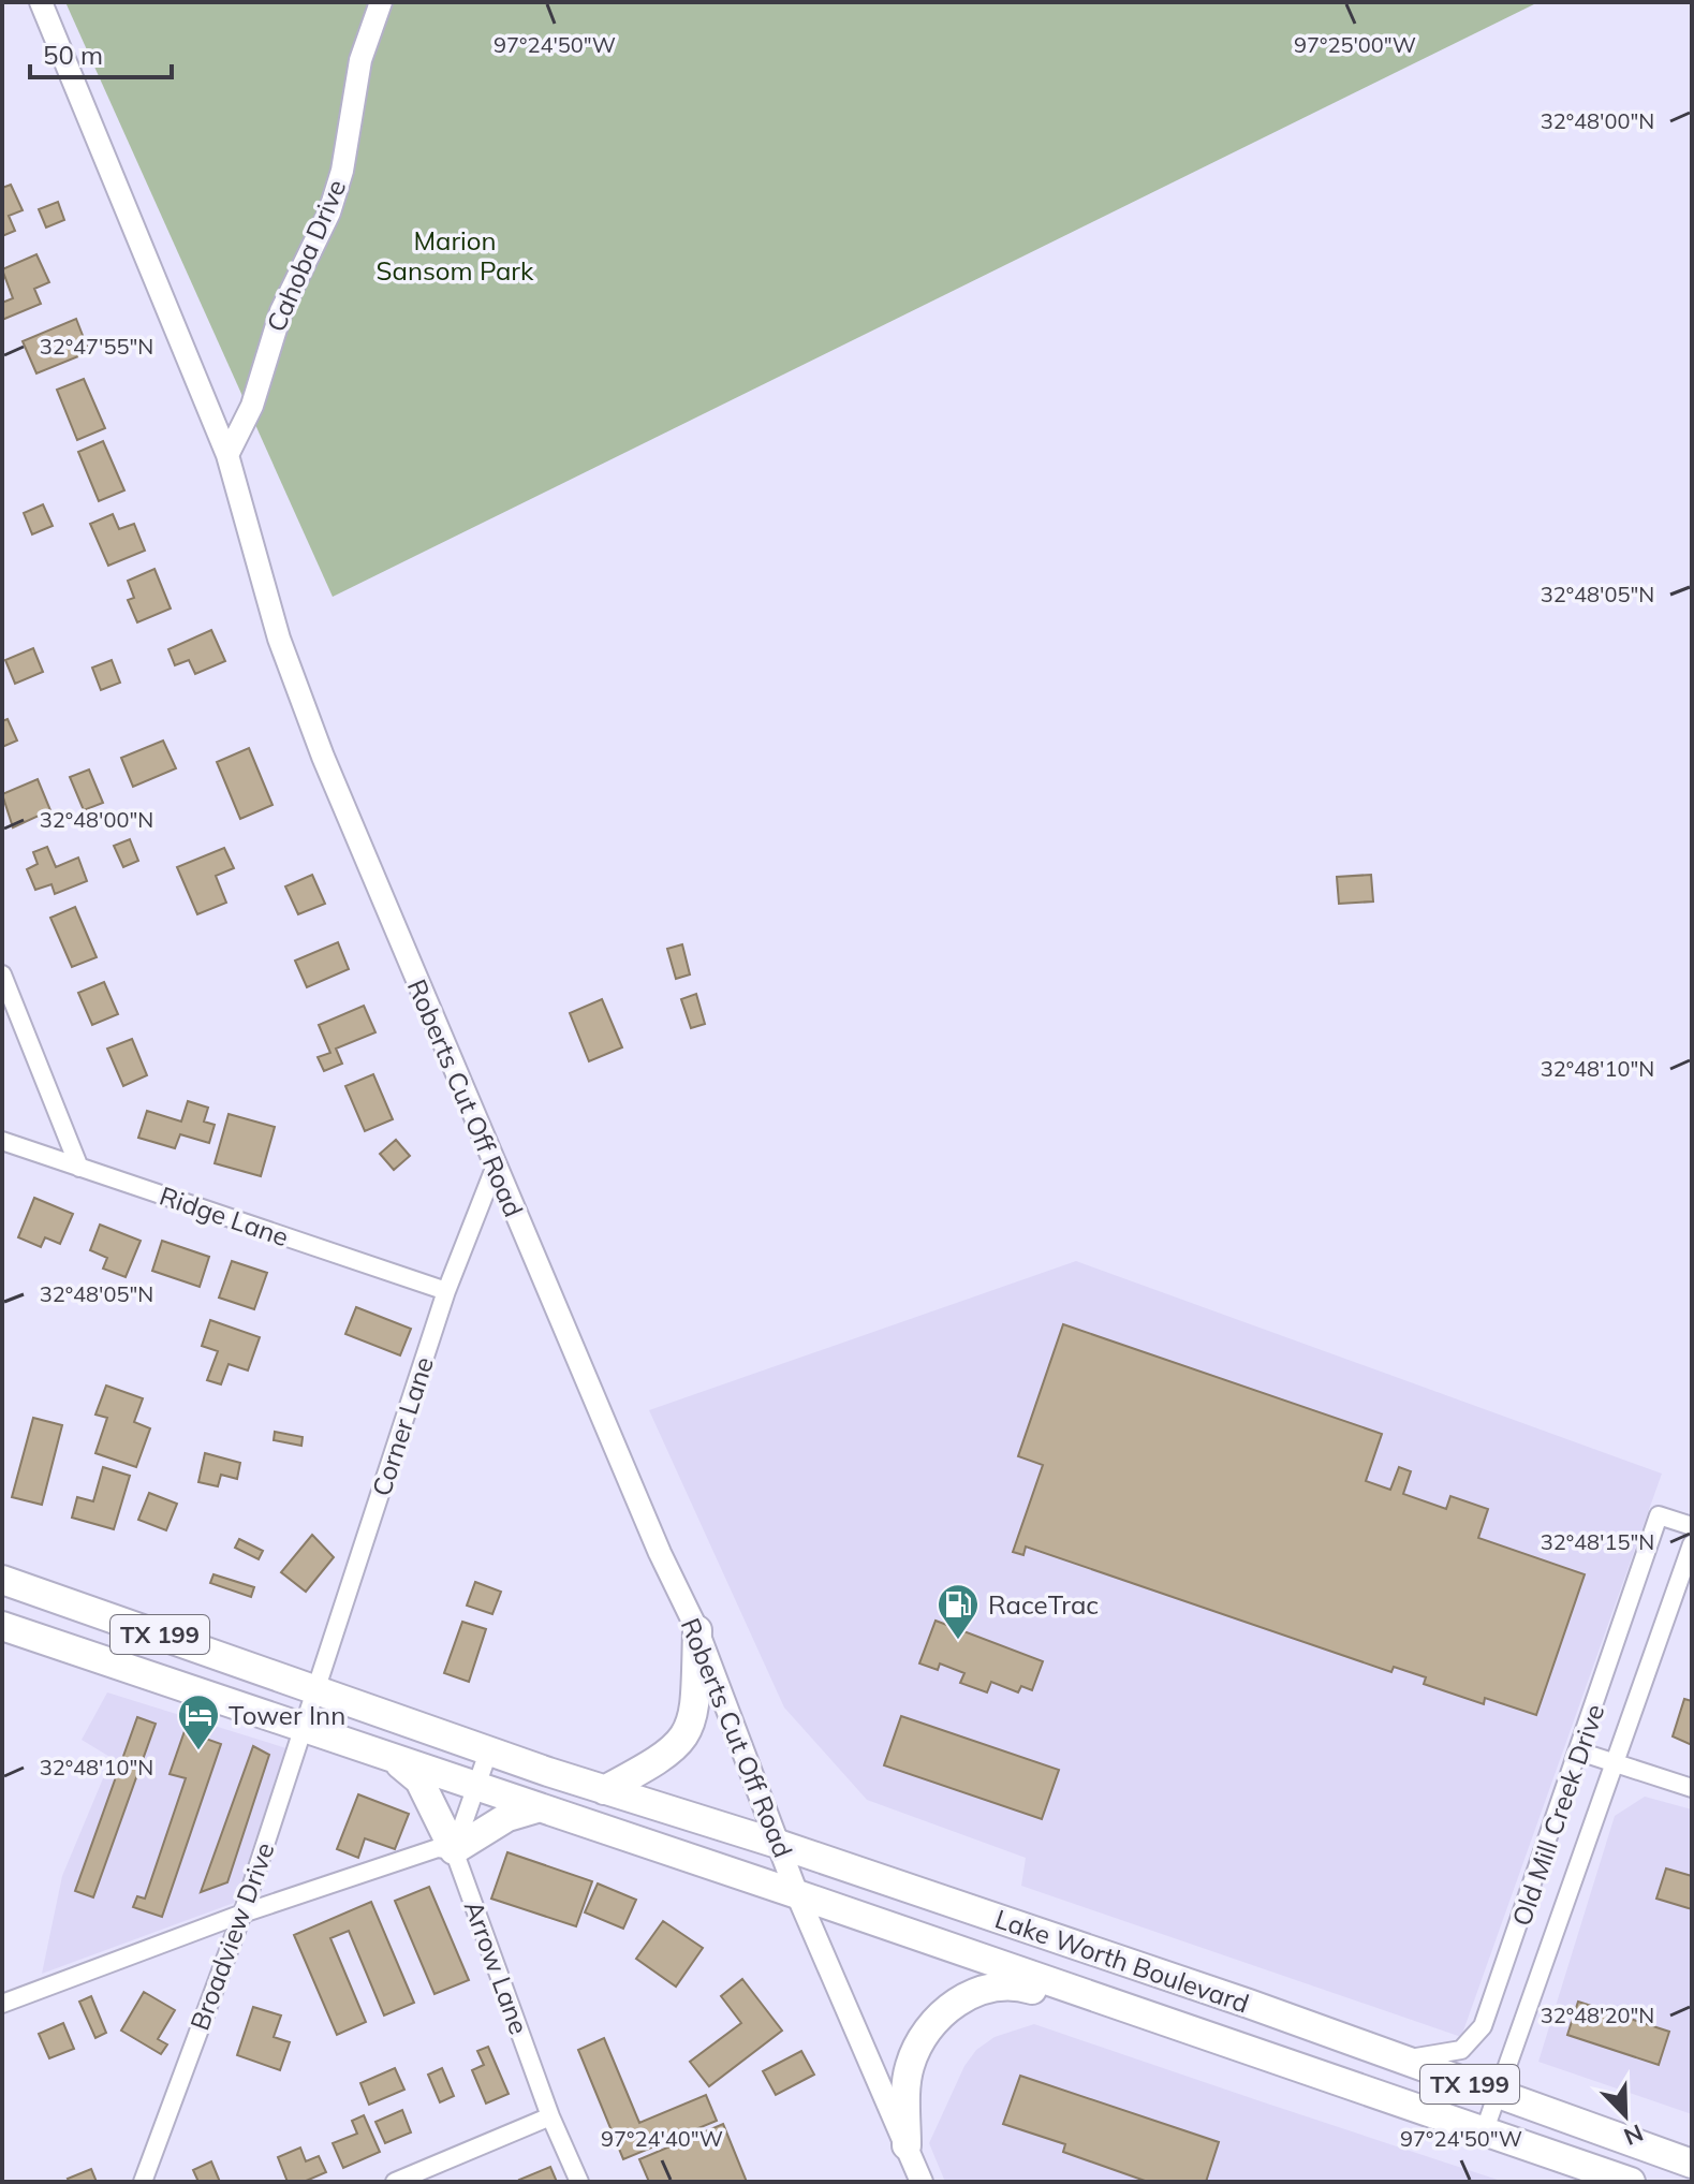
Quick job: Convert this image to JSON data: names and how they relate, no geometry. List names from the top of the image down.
{
  "streets": {
    "main road": ["TX 199", "Lake Worth Boulevard"],
    "street": [
      "Cahoba Drive",
      "Roberts Cut Off Road",
      "Ridge Lane",
      "Corner Lane",
      "Old Mill Creek Drive",
      "Broadview Drive",
      "Arrow Lane"
    ]
  },
  "crossings": [
    ["Cahoba Drive", "Roberts Cut Off Road"],
    ["Roberts Cut Off Road", "Corner Lane"],
    ["Roberts Cut Off Road", "Lake Worth Boulevard"],
    ["Ridge Lane", "Corner Lane"],
    ["Corner Lane", "TX 199"],
    ["Corner Lane", "Broadview Drive"],
    ["TX 199", "Broadview Drive"],
    ["TX 199", "Lake Worth Boulevard"],
    ["Old Mill Creek Drive", "Lake Worth Boulevard"]
  ],
  "parks": ["Marion Sansom Park"],
  "places": {
    "fuel station": ["RaceTrac"],
    "hotel": ["Tower Inn"]
  },
  "scale_bar": "50 m",
  "north": "bottom right",
  "coordinates": [
    "97°24'50\"W",
    "97°25'00\"W",
    "32°48'00\"N",
    "32°47'55\"N",
    "32°48'05\"N",
    "32°48'10\"N",
    "32°48'15\"N",
    "32°48'20\"N",
    "97°24'40\"W"
  ]
}
